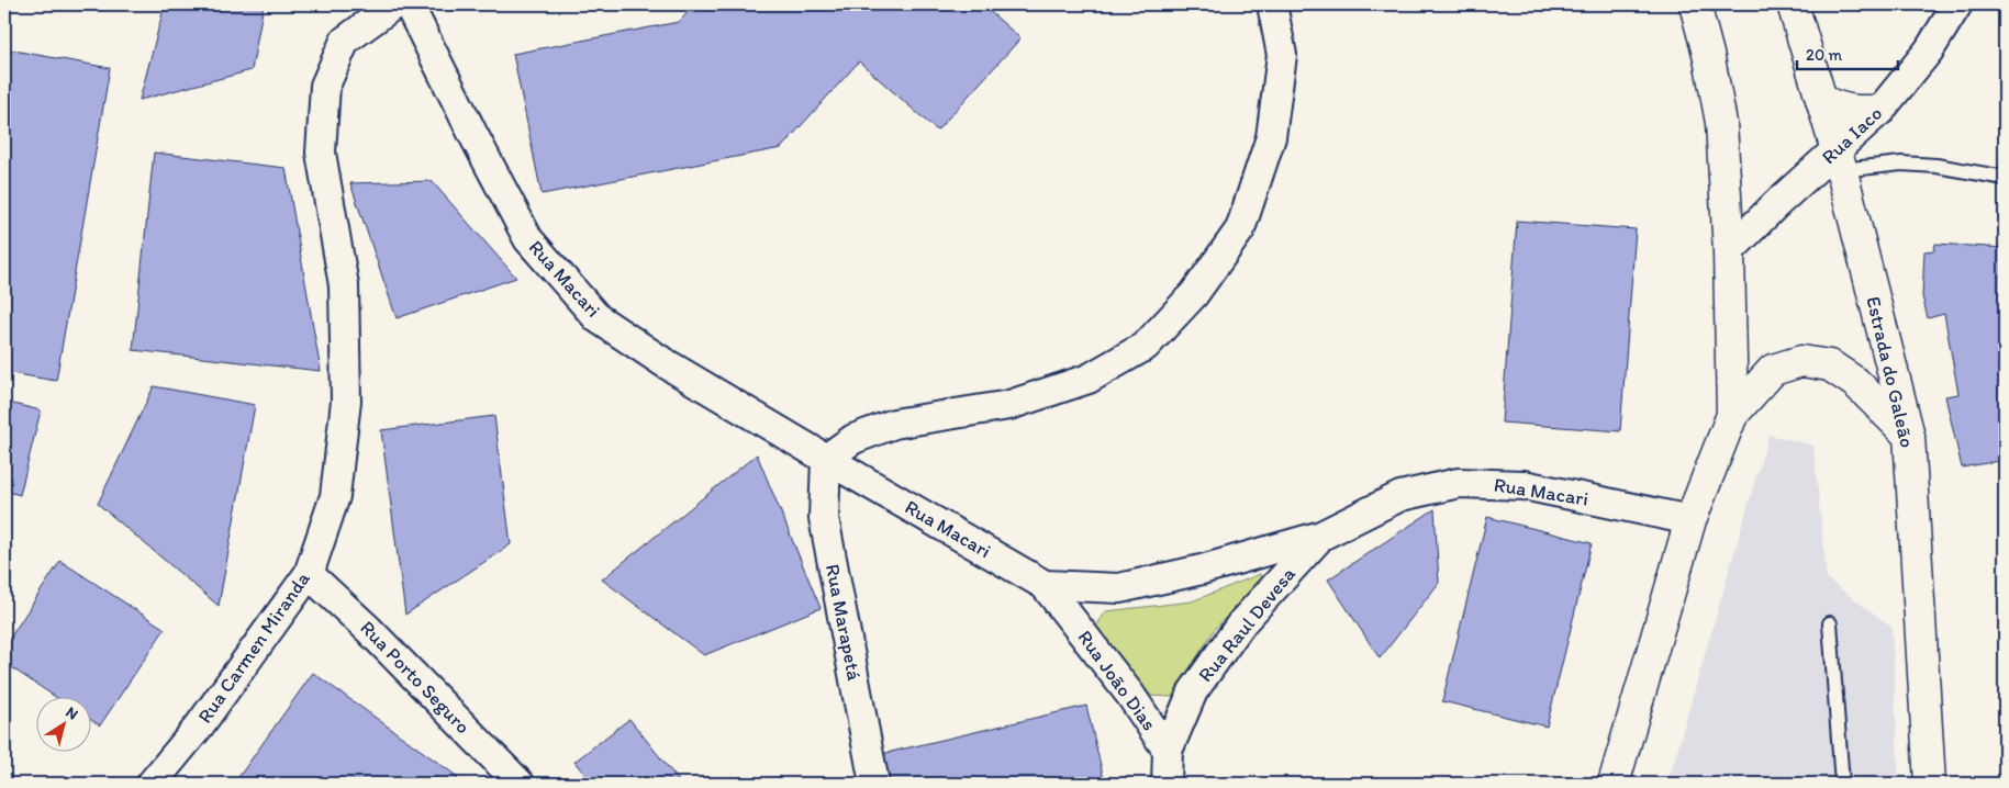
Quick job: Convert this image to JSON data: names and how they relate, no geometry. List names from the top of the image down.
{
  "streets": {
    "main road": ["Estrada do Galeão"],
    "street": [
      "Rua Iaco",
      "Rua Macari",
      "Rua Marapetá",
      "Rua Raul Devesa",
      "Rua Carmen Miranda",
      "Rua Porto Seguro",
      "Rua João Dias"
    ]
  },
  "crossings": [
    ["Rua Iaco", "Estrada do Galeão"],
    ["Rua Macari", "Rua Marapetá"],
    ["Rua Macari", "Rua Raul Devesa"],
    ["Rua Macari", "Rua João Dias"],
    ["Rua Raul Devesa", "Rua João Dias"],
    ["Rua Carmen Miranda", "Rua Porto Seguro"]
  ],
  "scale_bar": "20 m",
  "north": "top right"
}
